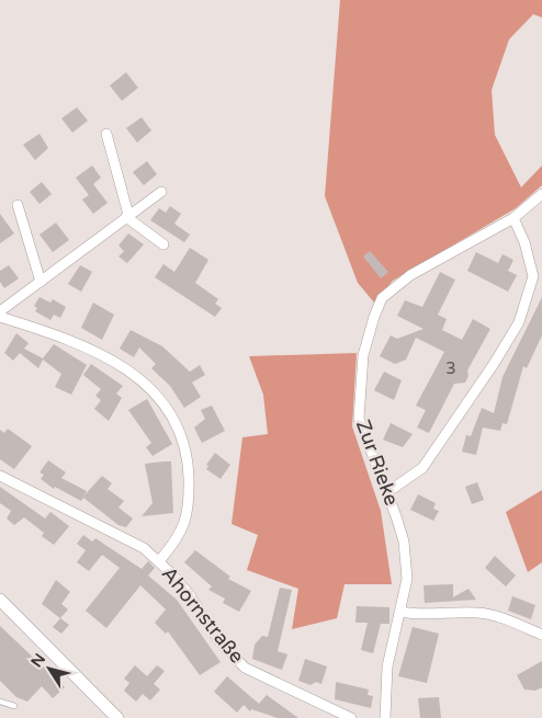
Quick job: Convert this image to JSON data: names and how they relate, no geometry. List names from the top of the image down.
{
  "streets": {
    "street": ["Zur Rieke", "Ahornstraße"]
  },
  "house_numbers": ["3"],
  "north": "top left"
}
